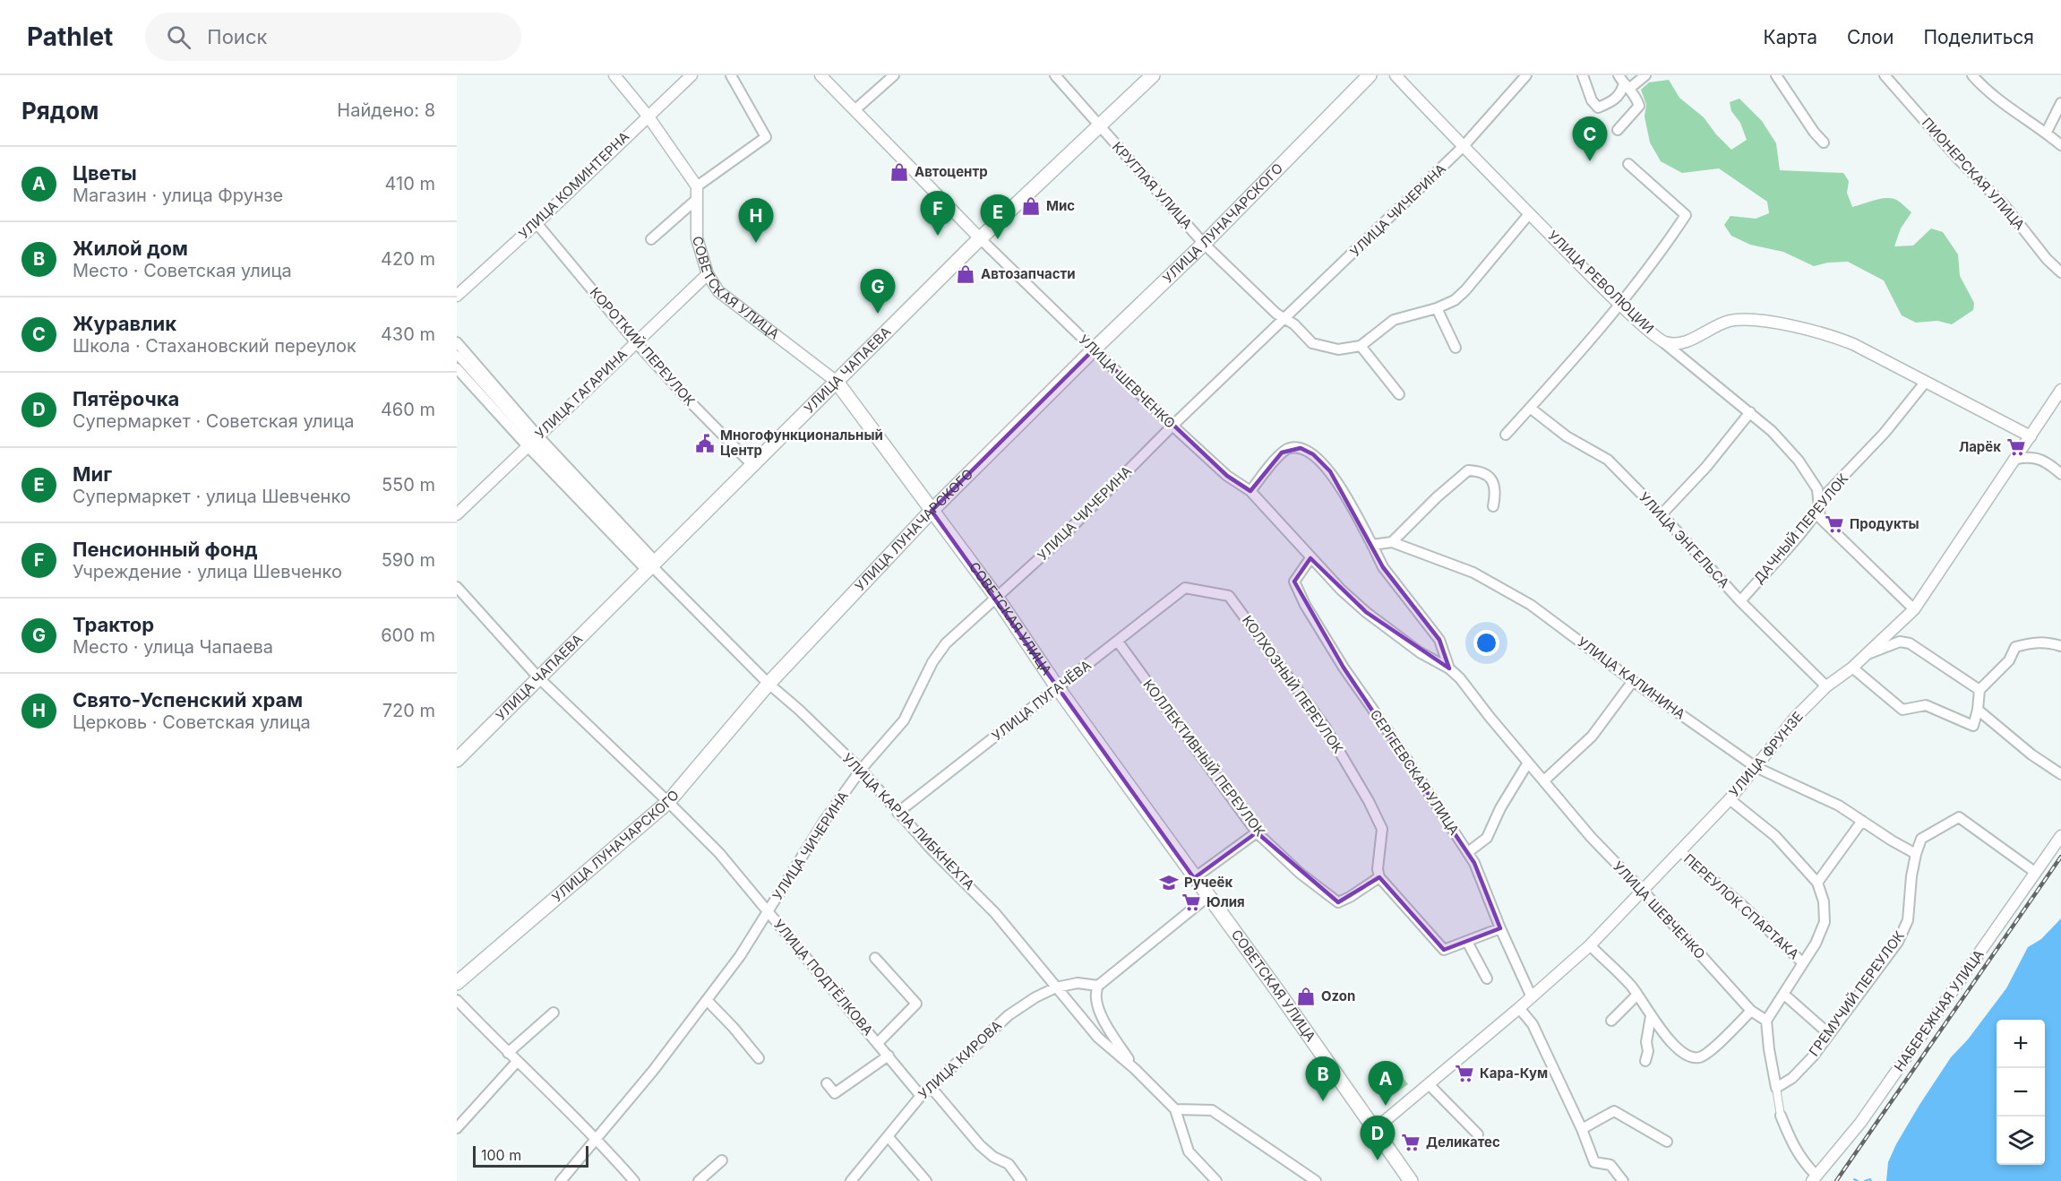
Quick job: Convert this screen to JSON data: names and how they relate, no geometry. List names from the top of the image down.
{
  "streets": {
    "main road": ["УЛИЦА ЛУНАЧАРСКОГО", "СОВЕТСКАЯ УЛИЦА", "УЛИЦА ЧАПАЕВА"],
    "street": [
      "ПИОНЕРСКАЯ УЛИЦА",
      "УЛИЦА КОМИНТЕРНА",
      "КРУГЛАЯ УЛИЦА",
      "УЛИЦА ЧИЧЕРИНА",
      "УЛИЦА РЕВОЛЮЦИИ",
      "КОРОТКИЙ ПЕРЕУЛОК",
      "УЛИЦА ШЕВЧЕНКО",
      "УЛИЦА ГАГАРИНА",
      "ДАЧНЫЙ ПЕРЕУЛОК",
      "УЛИЦА ЭНГЕЛЬСА",
      "УЛИЦА КАЛИНИНА",
      "КОЛХОЗНЫЙ ПЕРЕУЛОК",
      "УЛИЦА ПУГАЧЁВА",
      "УЛИЦА ФРУНЗЕ",
      "КОЛЛЕКТИВНЫЙ ПЕРЕУЛОК",
      "СЕРГЕЕВСКАЯ УЛИЦА",
      "УЛИЦА КАРЛА ЛИБКНЕХТА",
      "ПЕРЕУЛОК СПАРТАКА",
      "УЛИЦА ПОДТЁЛКОВА",
      "ГРЕМУЧИЙ ПЕРЕУЛОК",
      "НАБЕРЕЖНАЯ УЛИЦА",
      "УЛИЦА КИРОВА"
    ]
  },
  "crossings": [
    ["УЛИЦА КОМИНТЕРНА", "КОРОТКИЙ ПЕРЕУЛОК"],
    ["КРУГЛАЯ УЛИЦА", "УЛИЦА ЧИЧЕРИНА"],
    ["КРУГЛАЯ УЛИЦА", "УЛИЦА ЛУНАЧАРСКОГО"],
    ["КРУГЛАЯ УЛИЦА", "УЛИЦА ЧАПАЕВА"],
    ["УЛИЦА ЧИЧЕРИНА", "УЛИЦА РЕВОЛЮЦИИ"],
    ["УЛИЦА ЧИЧЕРИНА", "СОВЕТСКАЯ УЛИЦА"],
    ["УЛИЦА ЧИЧЕРИНА", "УЛИЦА ШЕВЧЕНКО"],
    ["УЛИЦА ЧИЧЕРИНА", "УЛИЦА КАРЛА ЛИБКНЕХТА"],
    ["УЛИЦА ЧИЧЕРИНА", "УЛИЦА ПОДТЁЛКОВА"],
    ["УЛИЦА ЛУНАЧАРСКОГО", "СОВЕТСКАЯ УЛИЦА"],
    ["УЛИЦА ЛУНАЧАРСКОГО", "УЛИЦА ШЕВЧЕНКО"],
    ["УЛИЦА ЛУНАЧАРСКОГО", "УЛИЦА КАРЛА ЛИБКНЕХТА"],
    ["УЛИЦА ЛУНАЧАРСКОГО", "УЛИЦА ПОДТЁЛКОВА"],
    ["УЛИЦА РЕВОЛЮЦИИ", "ДАЧНЫЙ ПЕРЕУЛОК"],
    ["УЛИЦА РЕВОЛЮЦИИ", "УЛИЦА ФРУНЗЕ"],
    ["СОВЕТСКАЯ УЛИЦА", "УЛИЦА ЧАПАЕВА"],
    ["СОВЕТСКАЯ УЛИЦА", "УЛИЦА ГАГАРИНА"],
    ["СОВЕТСКАЯ УЛИЦА", "УЛИЦА ПУГАЧЁВА"],
    ["СОВЕТСКАЯ УЛИЦА", "УЛИЦА ФРУНЗЕ"],
    ["КОРОТКИЙ ПЕРЕУЛОК", "УЛИЦА ЧАПАЕВА"],
    ["КОРОТКИЙ ПЕРЕУЛОК", "УЛИЦА ГАГАРИНА"],
    ["УЛИЦА ЧАПАЕВА", "УЛИЦА ШЕВЧЕНКО"],
    ["УЛИЦА ЧАПАЕВА", "УЛИЦА КАРЛА ЛИБКНЕХТА"],
    ["УЛИЦА ЧАПАЕВА", "УЛИЦА ПОДТЁЛКОВА"],
    ["УЛИЦА ШЕВЧЕНКО", "УЛИЦА КАЛИНИНА"],
    ["УЛИЦА ШЕВЧЕНКО", "УЛИЦА ФРУНЗЕ"],
    ["УЛИЦА ШЕВЧЕНКО", "СЕРГЕЕВСКАЯ УЛИЦА"],
    ["УЛИЦА ГАГАРИНА", "УЛИЦА КАРЛА ЛИБКНЕХТА"],
    ["ДАЧНЫЙ ПЕРЕУЛОК", "УЛИЦА ЭНГЕЛЬСА"],
    ["УЛИЦА ЭНГЕЛЬСА", "УЛИЦА ФРУНЗЕ"],
    ["УЛИЦА КАЛИНИНА", "УЛИЦА ФРУНЗЕ"],
    ["УЛИЦА КАЛИНИНА", "ГРЕМУЧИЙ ПЕРЕУЛОК"],
    ["КОЛХОЗНЫЙ ПЕРЕУЛОК", "УЛИЦА ПУГАЧЁВА"],
    ["КОЛХОЗНЫЙ ПЕРЕУЛОК", "КОЛЛЕКТИВНЫЙ ПЕРЕУЛОК"],
    ["УЛИЦА ПУГАЧЁВА", "КОЛЛЕКТИВНЫЙ ПЕРЕУЛОК"],
    ["УЛИЦА ПУГАЧЁВА", "УЛИЦА КАРЛА ЛИБКНЕХТА"],
    ["УЛИЦА ФРУНЗЕ", "СЕРГЕЕВСКАЯ УЛИЦА"],
    ["УЛИЦА ФРУНЗЕ", "ПЕРЕУЛОК СПАРТАКА"],
    ["УЛИЦА КАРЛА ЛИБКНЕХТА", "УЛИЦА КИРОВА"],
    ["УЛИЦА ПОДТЁЛКОВА", "УЛИЦА КИРОВА"]
  ],
  "places": {
    "shop": [
      "Автоцентр",
      "Мис",
      "Автозапчасти",
      "Ozon"
    ],
    "public building": ["Многофункциональный Центр"],
    "supermarket": [
      "Ларёк",
      "Продукты",
      "Юлия",
      "Кара-Кум",
      "Деликатес"
    ],
    "school or university": ["Ручеёк"]
  },
  "scale_bar": "100 m",
  "page": {
    "header": "Pathlet",
    "search": "Поиск",
    "nav": ["Карта", "Слои", "Поделиться"],
    "heading": ["Рядом", "Найдено: 8"],
    "pins": [
      "C",
      "F",
      "E",
      "H",
      "G",
      "B",
      "A",
      "D"
    ],
    "list": [
      {
        "mark": "A",
        "name": "Цветы",
        "note": "Магазин · улица Фрунзе",
        "value": "410 m"
      },
      {
        "mark": "B",
        "name": "Жилой дом",
        "note": "Место · Советская улица",
        "value": "420 m"
      },
      {
        "mark": "C",
        "name": "Журавлик",
        "note": "Школа · Стахановский переулок",
        "value": "430 m"
      },
      {
        "mark": "D",
        "name": "Пятёрочка",
        "note": "Супермаркет · Советская улица",
        "value": "460 m"
      },
      {
        "mark": "E",
        "name": "Миг",
        "note": "Супермаркет · улица Шевченко",
        "value": "550 m"
      },
      {
        "mark": "F",
        "name": "Пенсионный фонд",
        "note": "Учреждение · улица Шевченко",
        "value": "590 m"
      },
      {
        "mark": "G",
        "name": "Трактор",
        "note": "Место · улица Чапаева",
        "value": "600 m"
      },
      {
        "mark": "H",
        "name": "Свято-Успенский храм",
        "note": "Церковь · Советская улица",
        "value": "720 m"
      }
    ],
    "map_buttons": ["+", "−"],
    "scale": "100 m"
  }
}
